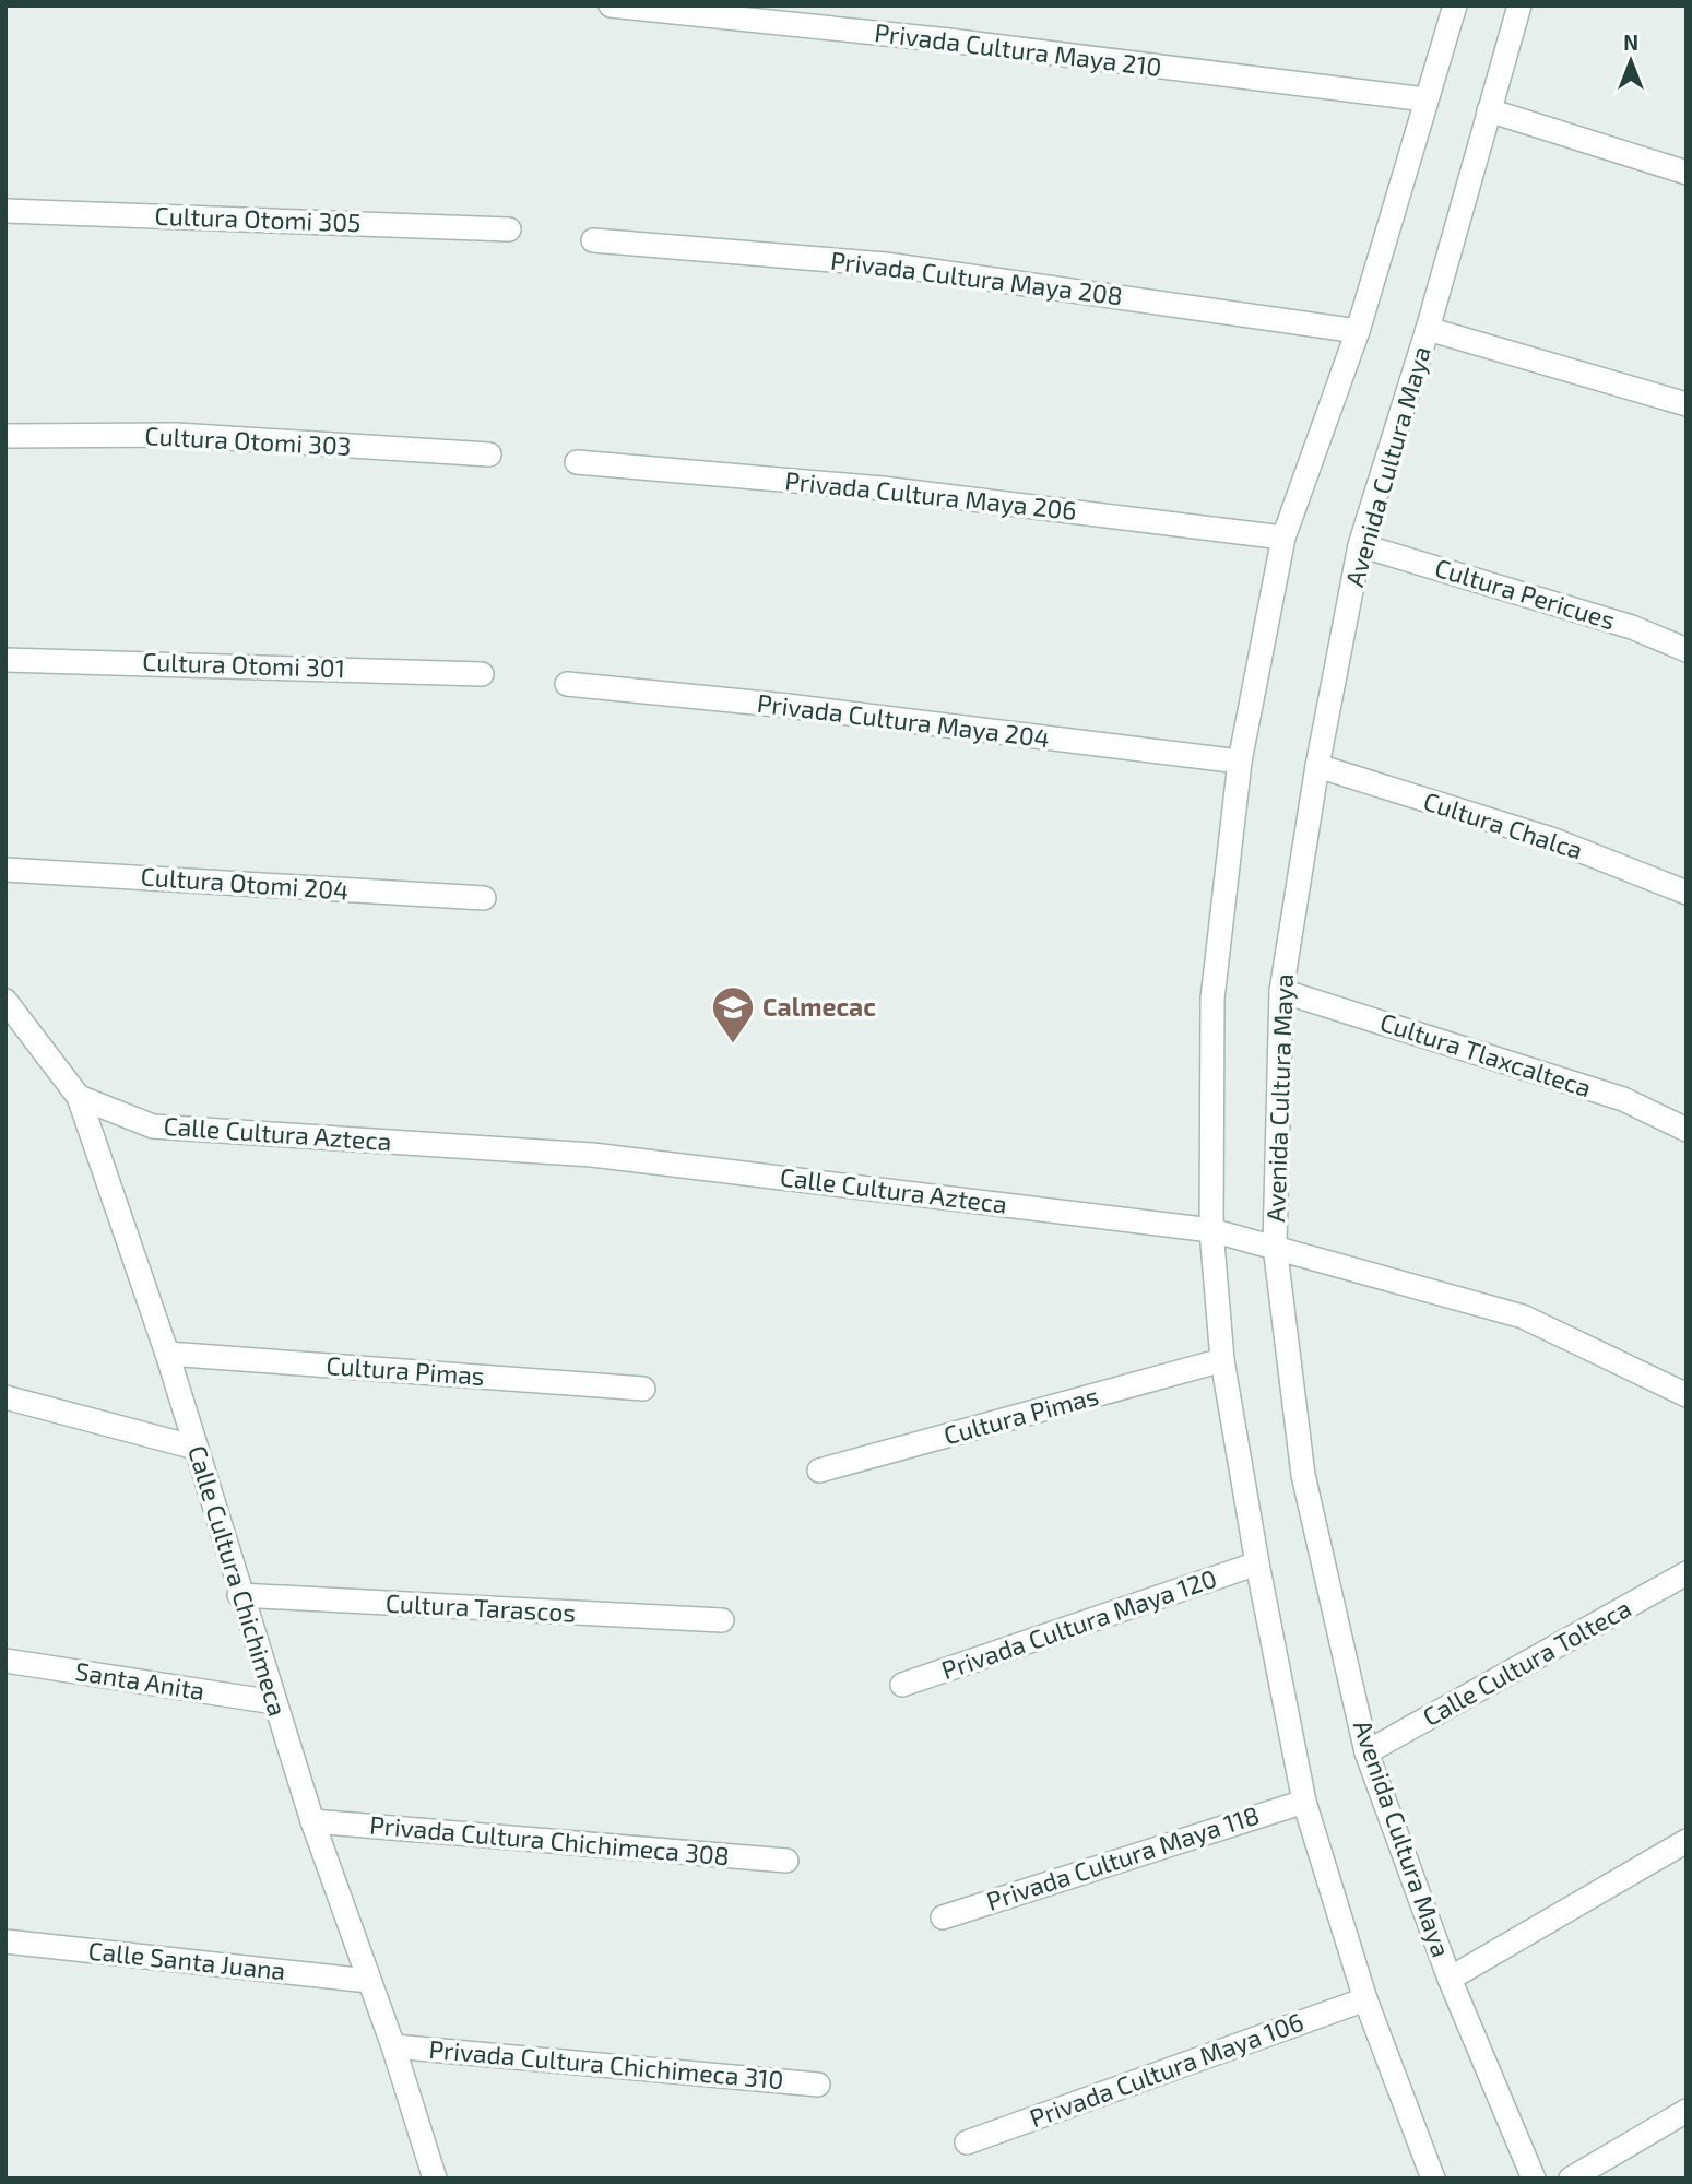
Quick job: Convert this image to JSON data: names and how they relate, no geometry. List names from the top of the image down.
{
  "streets": {
    "street": [
      "Privada Cultura Maya 210",
      "Cultura Otomi 305",
      "Privada Cultura Maya 208",
      "Cultura Otomi 303",
      "Avenida Cultura Maya",
      "Privada Cultura Maya 206",
      "Cultura Pericues",
      "Cultura Otomi 301",
      "Privada Cultura Maya 204",
      "Cultura Chalca",
      "Cultura Otomi 204",
      "Cultura Tlaxcalteca",
      "Calle Cultura Azteca",
      "Cultura Pimas",
      "Calle Cultura Chichimeca",
      "Cultura Tarascos",
      "Privada Cultura Maya 120",
      "Calle Cultura Tolteca",
      "Santa Anita",
      "Privada Cultura Chichimeca 308",
      "Privada Cultura Maya 118",
      "Calle Santa Juana",
      "Privada Cultura Chichimeca 310",
      "Privada Cultura Maya 106"
    ]
  },
  "crossings": [
    ["Avenida Cultura Maya", "Cultura Pericues"],
    ["Avenida Cultura Maya", "Cultura Chalca"],
    ["Avenida Cultura Maya", "Cultura Tlaxcalteca"],
    ["Avenida Cultura Maya", "Calle Cultura Azteca"],
    ["Avenida Cultura Maya", "Calle Cultura Tolteca"],
    ["Calle Cultura Azteca", "Calle Cultura Chichimeca"],
    ["Cultura Pimas", "Calle Cultura Chichimeca"],
    ["Calle Cultura Chichimeca", "Cultura Tarascos"],
    ["Calle Cultura Chichimeca", "Santa Anita"],
    ["Calle Cultura Chichimeca", "Privada Cultura Chichimeca 308"],
    ["Calle Cultura Chichimeca", "Calle Santa Juana"],
    ["Calle Cultura Chichimeca", "Privada Cultura Chichimeca 310"]
  ],
  "places": {
    "school or university": ["Calmecac"]
  },
  "north": "top"
}
